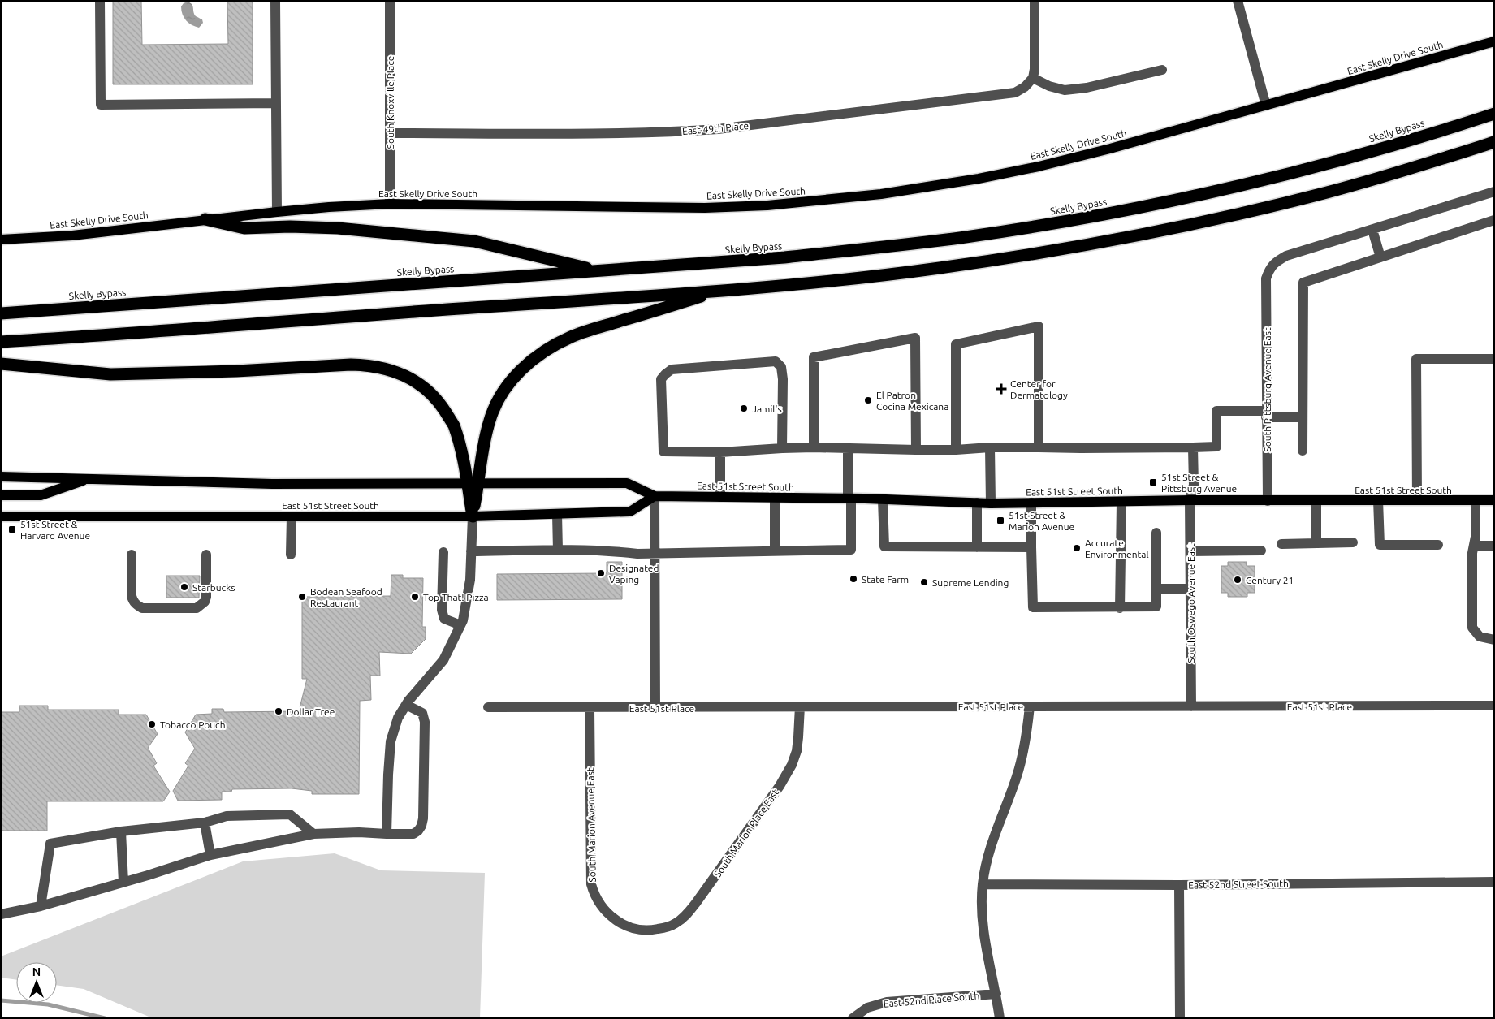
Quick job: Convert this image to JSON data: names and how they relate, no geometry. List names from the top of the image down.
{
  "streets": {
    "highway": ["Skelly Bypass"],
    "main road": ["East Skelly Drive South", "East 51st Street South"],
    "street": [
      "South Knoxville Place",
      "East 49th Place",
      "South Pittsburg Avenue East",
      "South Oswego Avenue East",
      "East 51st Place",
      "South Marion Avenue East",
      "South Marion Place East",
      "East 52nd Street South",
      "East 52nd Place South"
    ]
  },
  "crossings": [
    ["East Skelly Drive South", "South Knoxville Place"],
    ["South Knoxville Place", "East 49th Place"],
    ["South Pittsburg Avenue East", "East 51st Street South"],
    ["East 51st Street South", "South Oswego Avenue East"],
    ["South Oswego Avenue East", "East 51st Place"],
    ["East 51st Place", "South Marion Avenue East"],
    ["East 51st Place", "South Marion Place East"],
    ["South Marion Avenue East", "South Marion Place East"]
  ],
  "places": {
    "health": ["Center for Dermatology"],
    "other": [
      "El Patron Cocina Mexicana",
      "Jamil's",
      "Accurate Environmental",
      "Designated Vaping",
      "State Farm",
      "Century 21",
      "Supreme Lending",
      "Starbucks",
      "Bodean Seafood Restaurant",
      "Top That! Pizza",
      "Dollar Tree",
      "Tobacco Pouch"
    ],
    "transit": ["51st Street & Pittsburg Avenue", "51st Street & Marion Avenue", "51st Street & Harvard Avenue"]
  },
  "north": "top"
}
